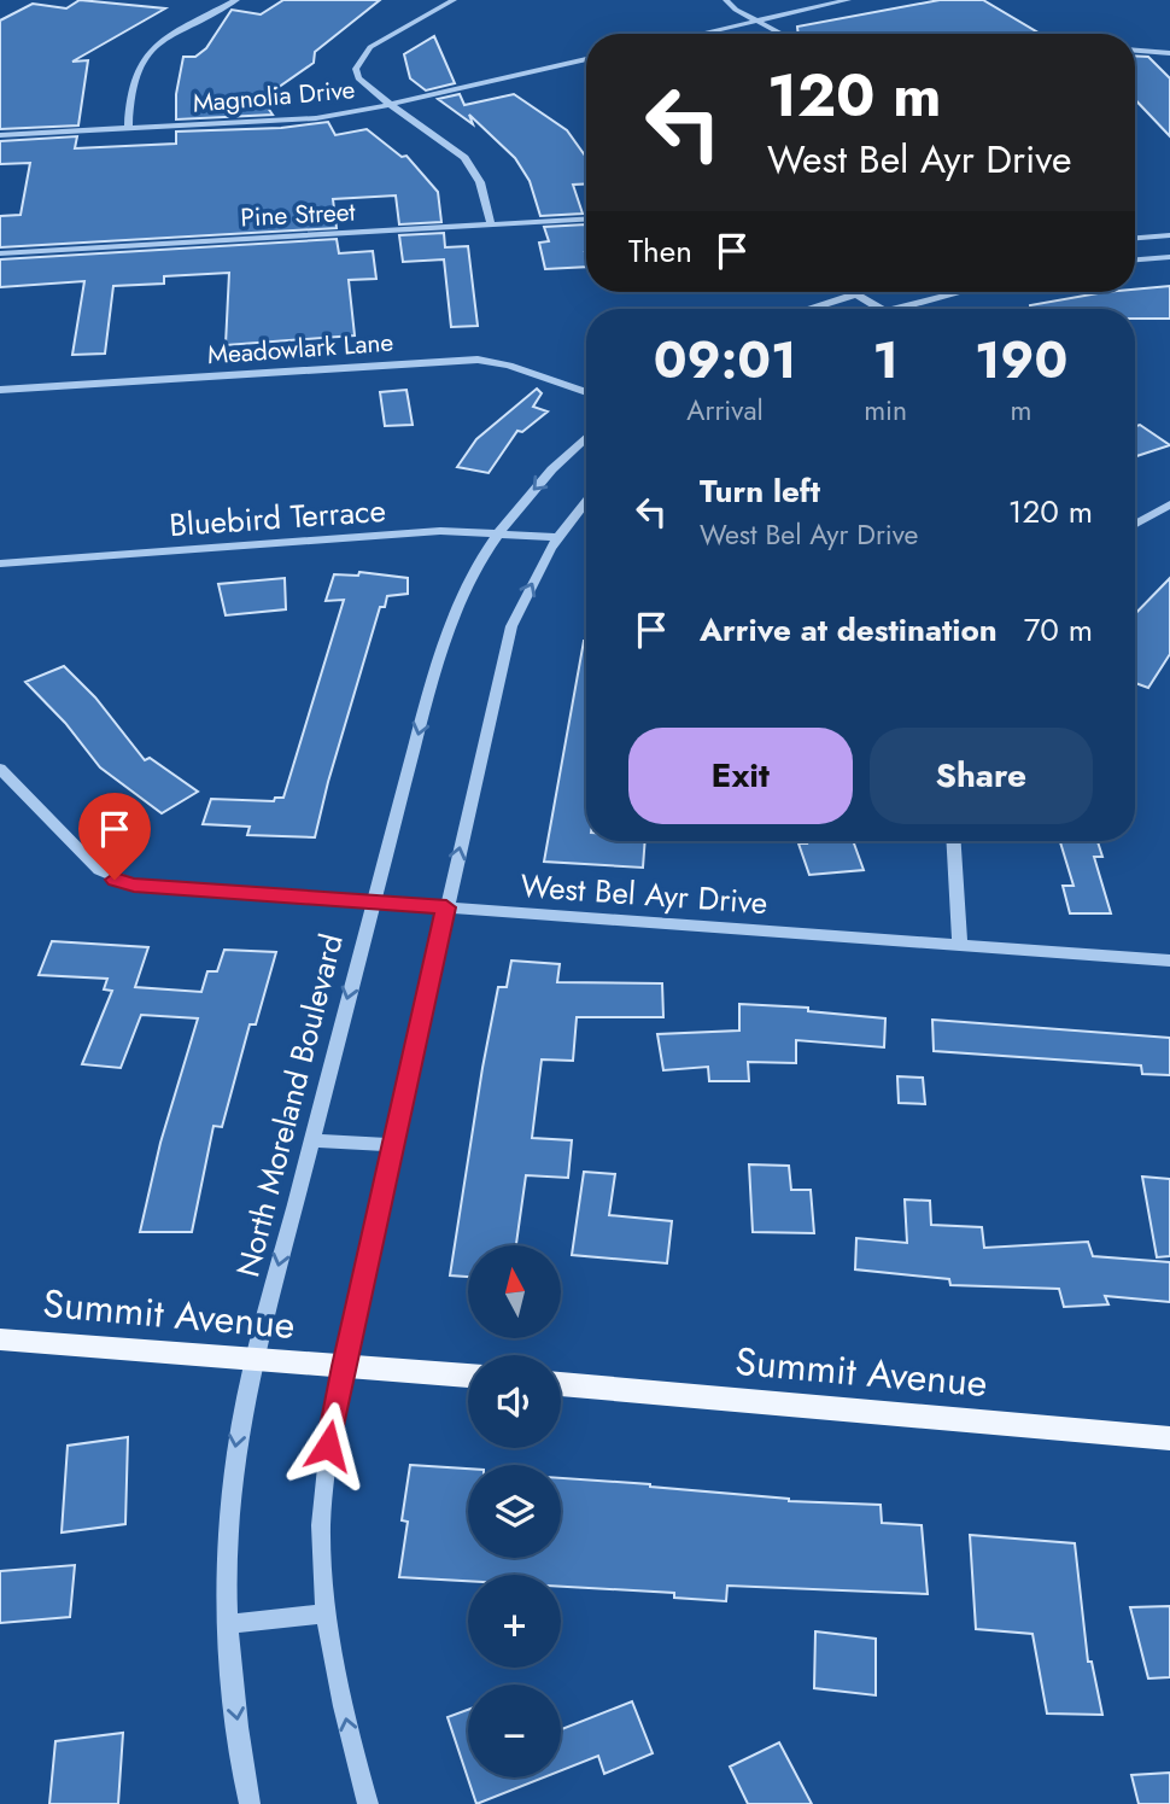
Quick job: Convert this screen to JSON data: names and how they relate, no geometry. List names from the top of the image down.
{
  "streets": {
    "main road": ["Summit Avenue"],
    "street": [
      "Magnolia Drive",
      "Pine Street",
      "Meadowlark Lane",
      "Bluebird Terrace",
      "West Bel Ayr Drive",
      "North Moreland Boulevard"
    ]
  },
  "crossings": [
    ["Bluebird Terrace", "North Moreland Boulevard"],
    ["West Bel Ayr Drive", "North Moreland Boulevard"],
    ["North Moreland Boulevard", "Summit Avenue"]
  ],
  "north": "top",
  "page": {
    "turn": ["120 m", "West Bel Ayr Drive"],
    "then": "Then",
    "eta": [
      "09:01",
      "Arrival",
      "1",
      "min",
      "190",
      "m"
    ],
    "list": [
      {
        "name": "Turn left",
        "note": "West Bel Ayr Drive",
        "value": "120 m"
      },
      {
        "name": "Arrive at destination",
        "value": "70 m"
      }
    ],
    "buttons": ["Exit", "Share"],
    "map_buttons": ["+", "−"]
  }
}
